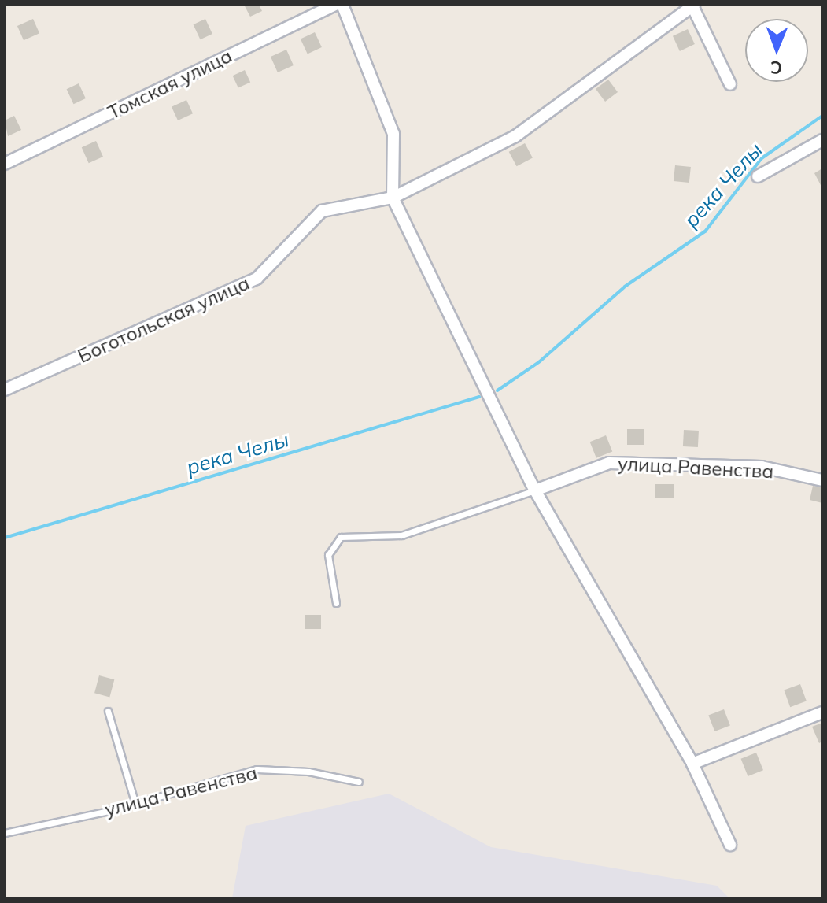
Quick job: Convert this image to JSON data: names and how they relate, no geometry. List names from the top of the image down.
{
  "streets": {
    "street": ["Томская улица", "Боготольская улица", "улица Равенства"]
  },
  "water": ["река Челы"],
  "north": "bottom"
}
